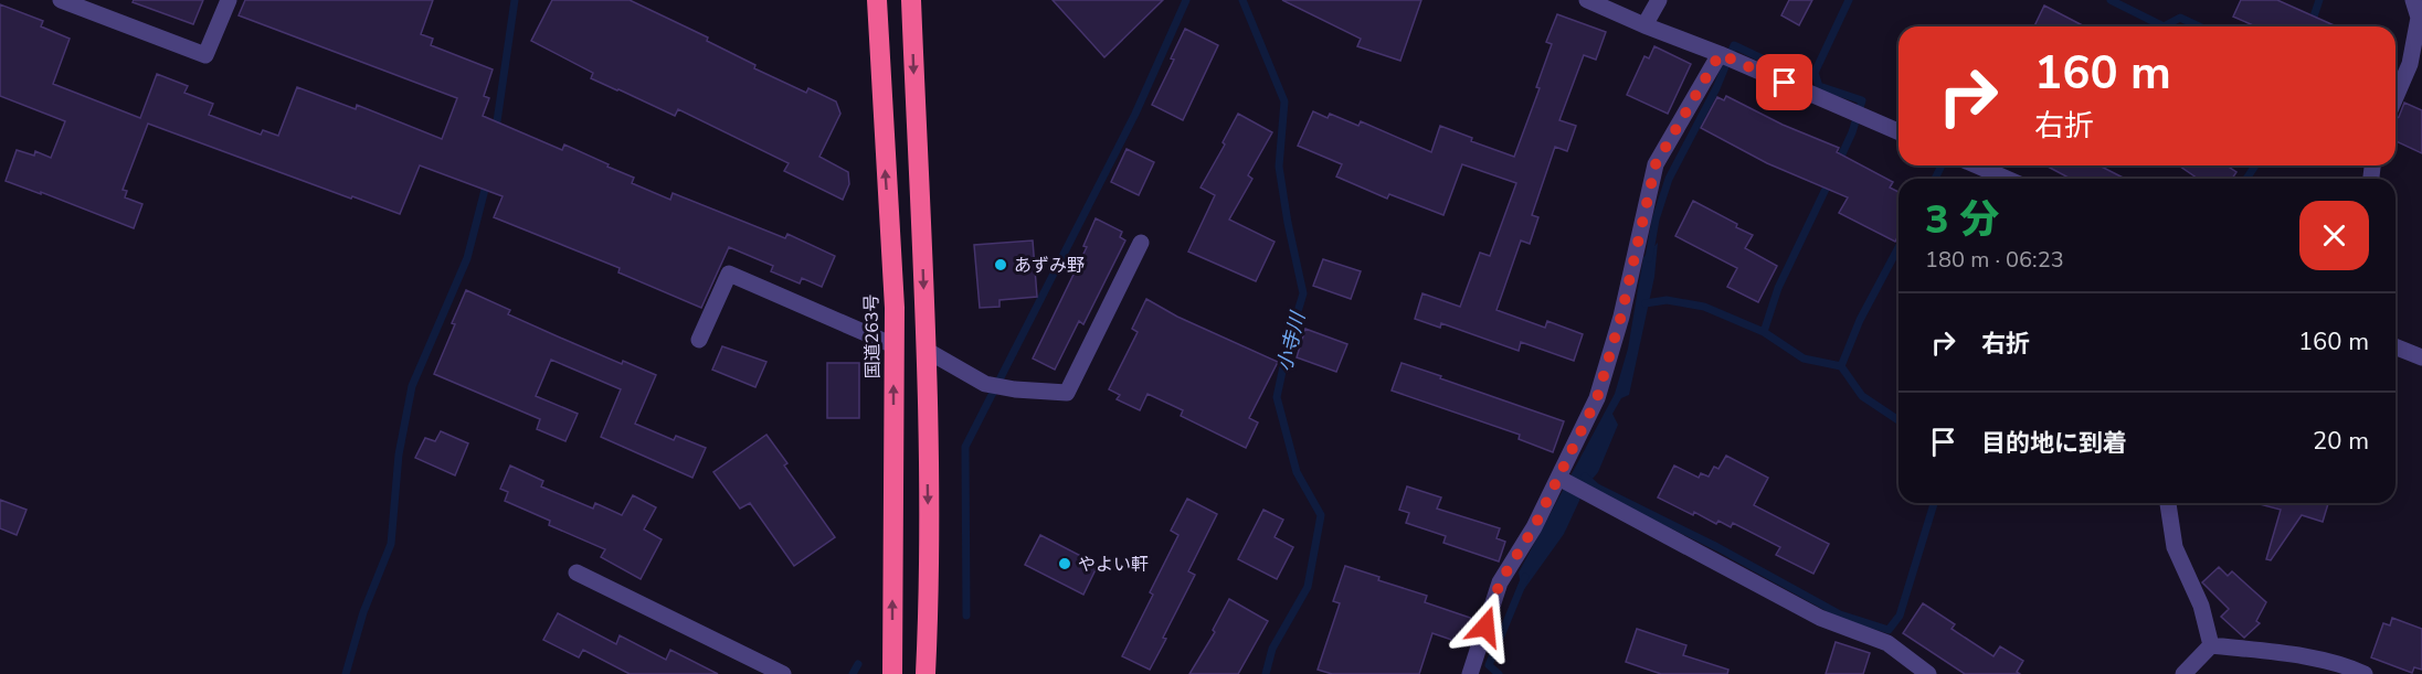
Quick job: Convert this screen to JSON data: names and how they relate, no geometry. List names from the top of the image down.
{
  "streets": {
    "highway": ["国道263号"]
  },
  "water": ["小寺川"],
  "places": ["あずみ野", "やよい軒"],
  "page": {
    "turn": ["160 m", "右折"],
    "heading": ["3 分", "180 m · 06:23"],
    "list": [
      {
        "name": "右折",
        "value": "160 m"
      },
      {
        "name": "目的地に到着",
        "value": "20 m"
      }
    ]
  }
}
